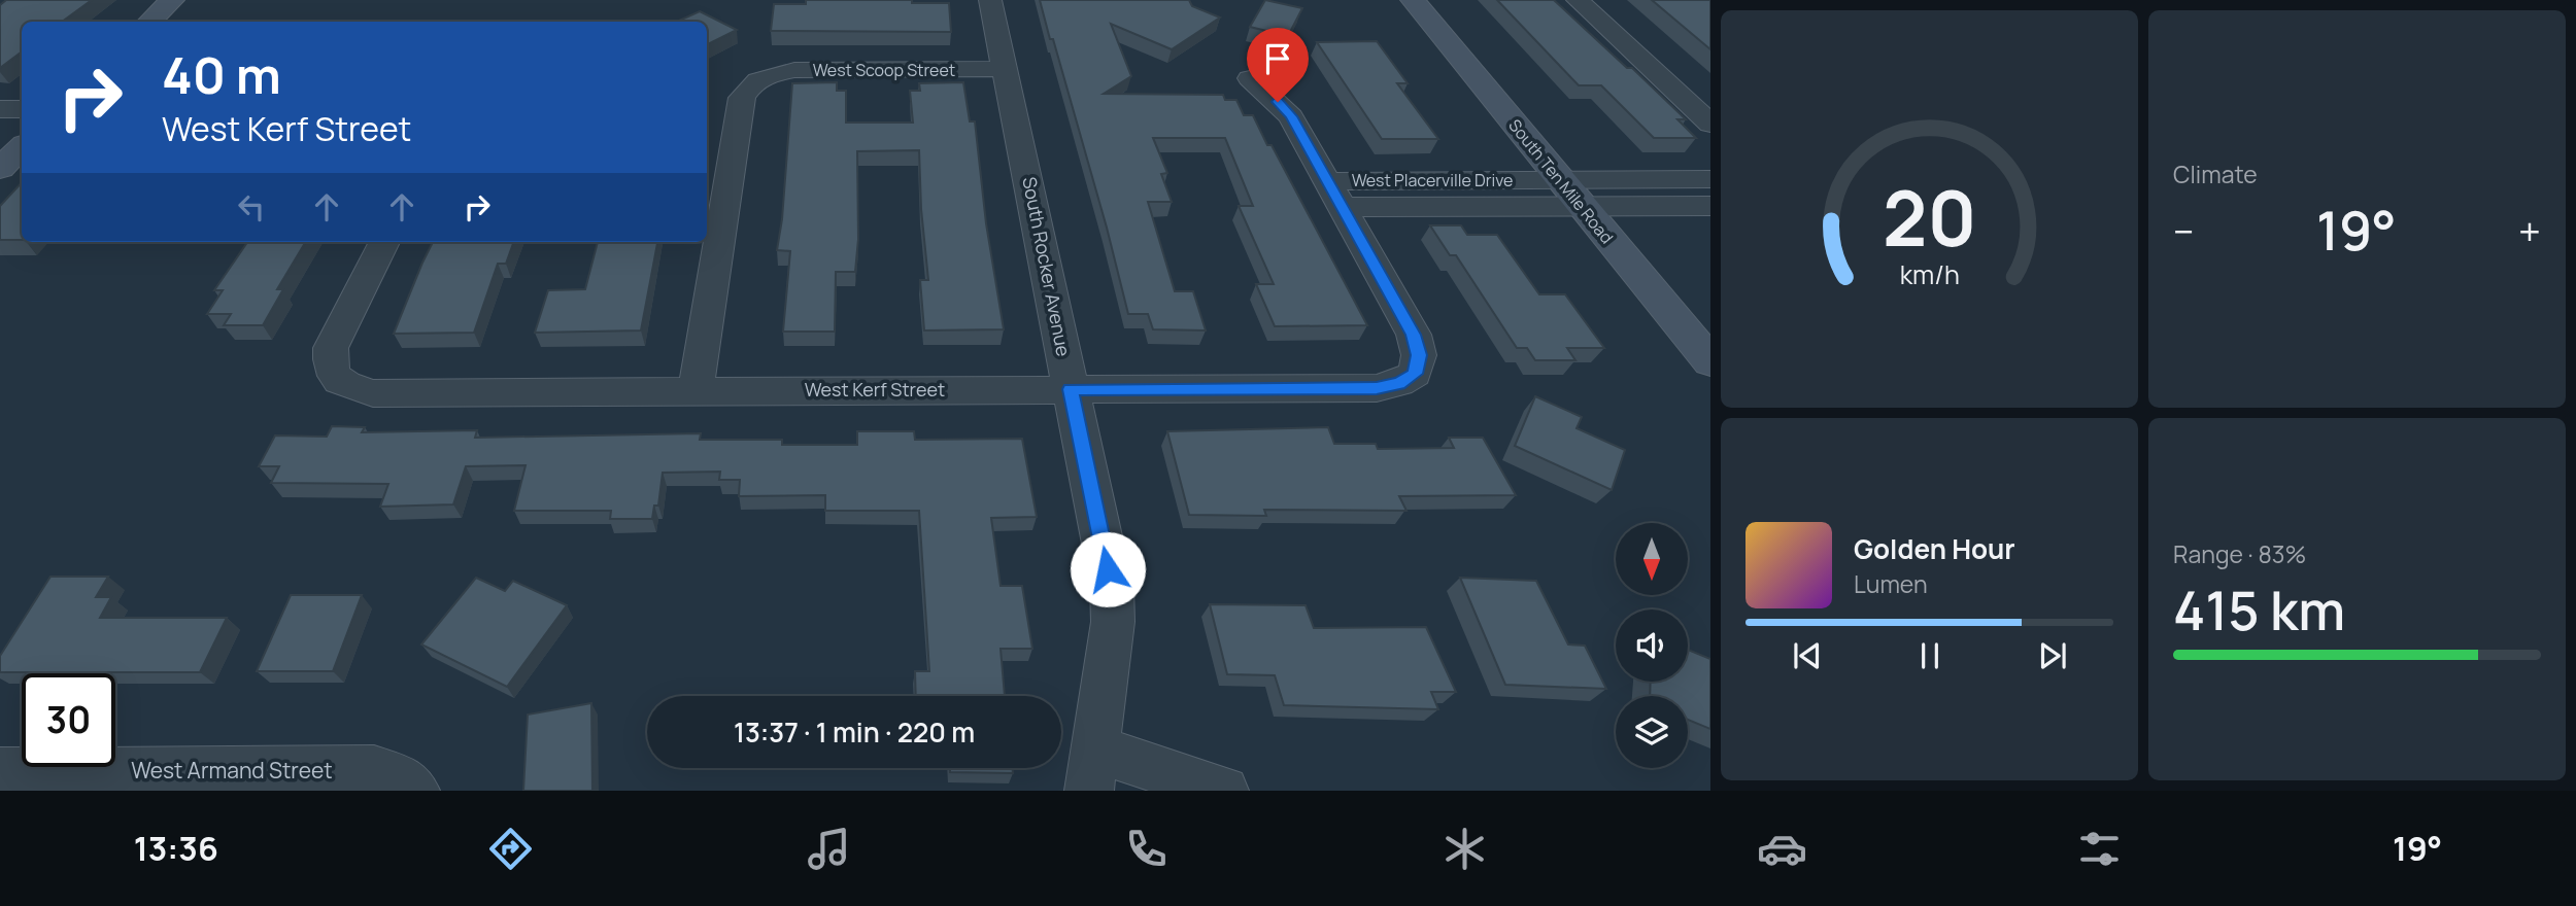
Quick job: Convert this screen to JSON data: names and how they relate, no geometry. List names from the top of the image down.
{
  "streets": {
    "street": [
      "West Scoop Street",
      "West Placerville Drive",
      "South Ten Mile Road",
      "South Rocker Avenue",
      "West Kerf Street",
      "West Armand Street"
    ]
  },
  "crossings": [
    ["West Scoop Street", "South Rocker Avenue"],
    ["West Scoop Street", "West Kerf Street"],
    ["West Placerville Drive", "South Ten Mile Road"],
    ["West Placerville Drive", "West Kerf Street"],
    ["South Rocker Avenue", "West Kerf Street"]
  ],
  "north": "bottom",
  "page": {
    "tile": [
      "Climate",
      ["Range · 83%", "415 km"]
    ],
    "turn": ["40 m", "West Kerf Street"],
    "heat": ["−", "19°", "+"],
    "song": ["Golden Hour", "Lumen"],
    "limit": "30",
    "trip": "13:37 · 1 min · 220 m",
    "tabs": ["13:36", "19°"],
    "gauge": ["20", "km/h"]
  }
}
